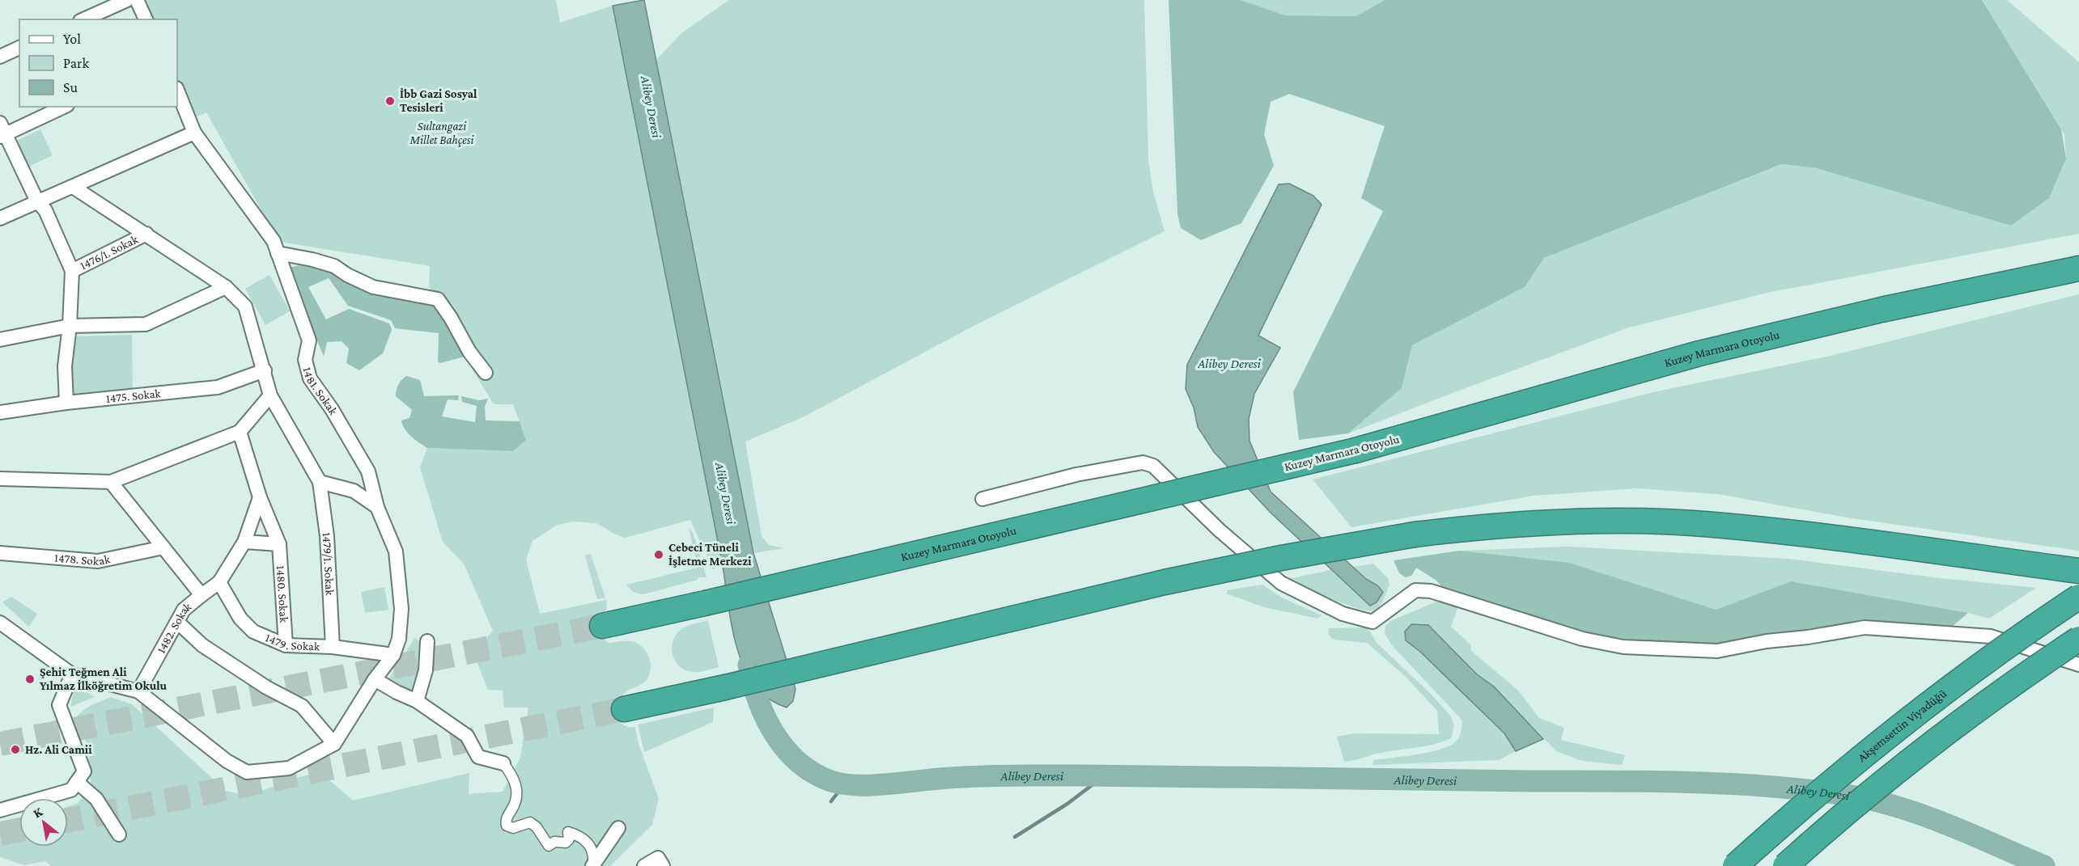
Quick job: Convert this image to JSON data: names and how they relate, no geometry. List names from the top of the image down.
{
  "streets": {
    "highway": ["Kuzey Marmara Otoyolu", "Akşemsettin Viyadüğü"],
    "street": [
      "1476/1. Sokak",
      "1481. Sokak",
      "1475. Sokak",
      "1478. Sokak",
      "1479/1. Sokak",
      "1480. Sokak",
      "1482. Sokak",
      "1479. Sokak"
    ]
  },
  "crossings": [
    ["1481. Sokak", "1479. Sokak"],
    ["1479/1. Sokak", "1479. Sokak"],
    ["1480. Sokak", "1479. Sokak"],
    ["1482. Sokak", "1479. Sokak"]
  ],
  "water": ["Alibey Deresi"],
  "parks": ["Sultangazi Millet Bahçesi"],
  "places": [
    "İbb Gazi Sosyal Tesisleri",
    "Cebeci Tüneli İşletme Merkezi",
    "Şehit Teğmen Ali Yılmaz İlköğretim Okulu",
    "Hz. Ali Camii"
  ],
  "legend": ["Yol", "Park", "Su"],
  "north": "top left"
}
